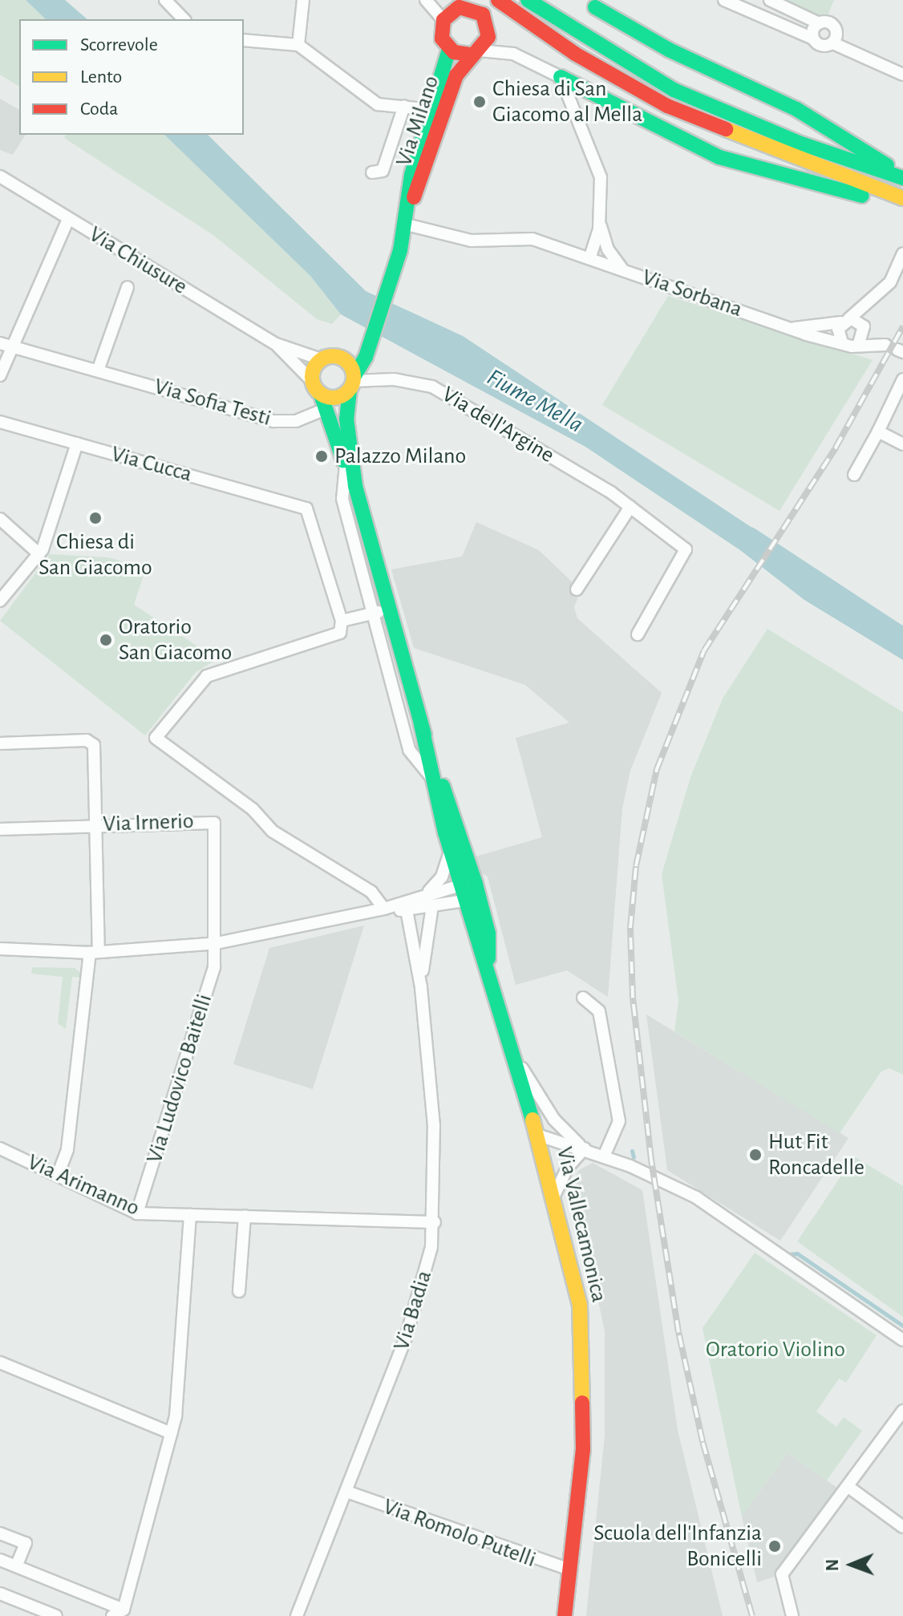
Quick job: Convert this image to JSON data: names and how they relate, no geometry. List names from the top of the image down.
{
  "streets": {
    "main road": ["Via Milano", "Via Vallecamonica"],
    "street": [
      "Via Chiusure",
      "Via Sorbana",
      "Via Sofia Testi",
      "Via dell'Argine",
      "Via Cucca",
      "Via Irnerio",
      "Via Ludovico Baitelli",
      "Via Arimanno",
      "Via Badia",
      "Via Romolo Putelli"
    ]
  },
  "crossings": [
    ["Via Milano", "Via Sorbana"],
    ["Via Milano", "Via dell'Argine"],
    ["Via Milano", "Via Vallecamonica"],
    ["Via Chiusure", "Via Sofia Testi"],
    ["Via Chiusure", "Via Vallecamonica"],
    ["Via Sofia Testi", "Via Vallecamonica"],
    ["Via dell'Argine", "Via Vallecamonica"],
    ["Via Irnerio", "Via Ludovico Baitelli"],
    ["Via Ludovico Baitelli", "Via Arimanno"],
    ["Via Arimanno", "Via Badia"],
    ["Via Vallecamonica", "Via Romolo Putelli"],
    ["Via Badia", "Via Romolo Putelli"]
  ],
  "water": ["Fiume Mella"],
  "parks": ["Oratorio Violino"],
  "places": [
    "Chiesa di San Giacomo al Mella",
    "Palazzo Milano",
    "Chiesa di San Giacomo",
    "Oratorio San Giacomo",
    "Hut Fit Roncadelle",
    "Scuola dell'Infanzia Bonicelli"
  ],
  "legend": ["Scorrevole", "Lento", "Coda"],
  "north": "left"
}
